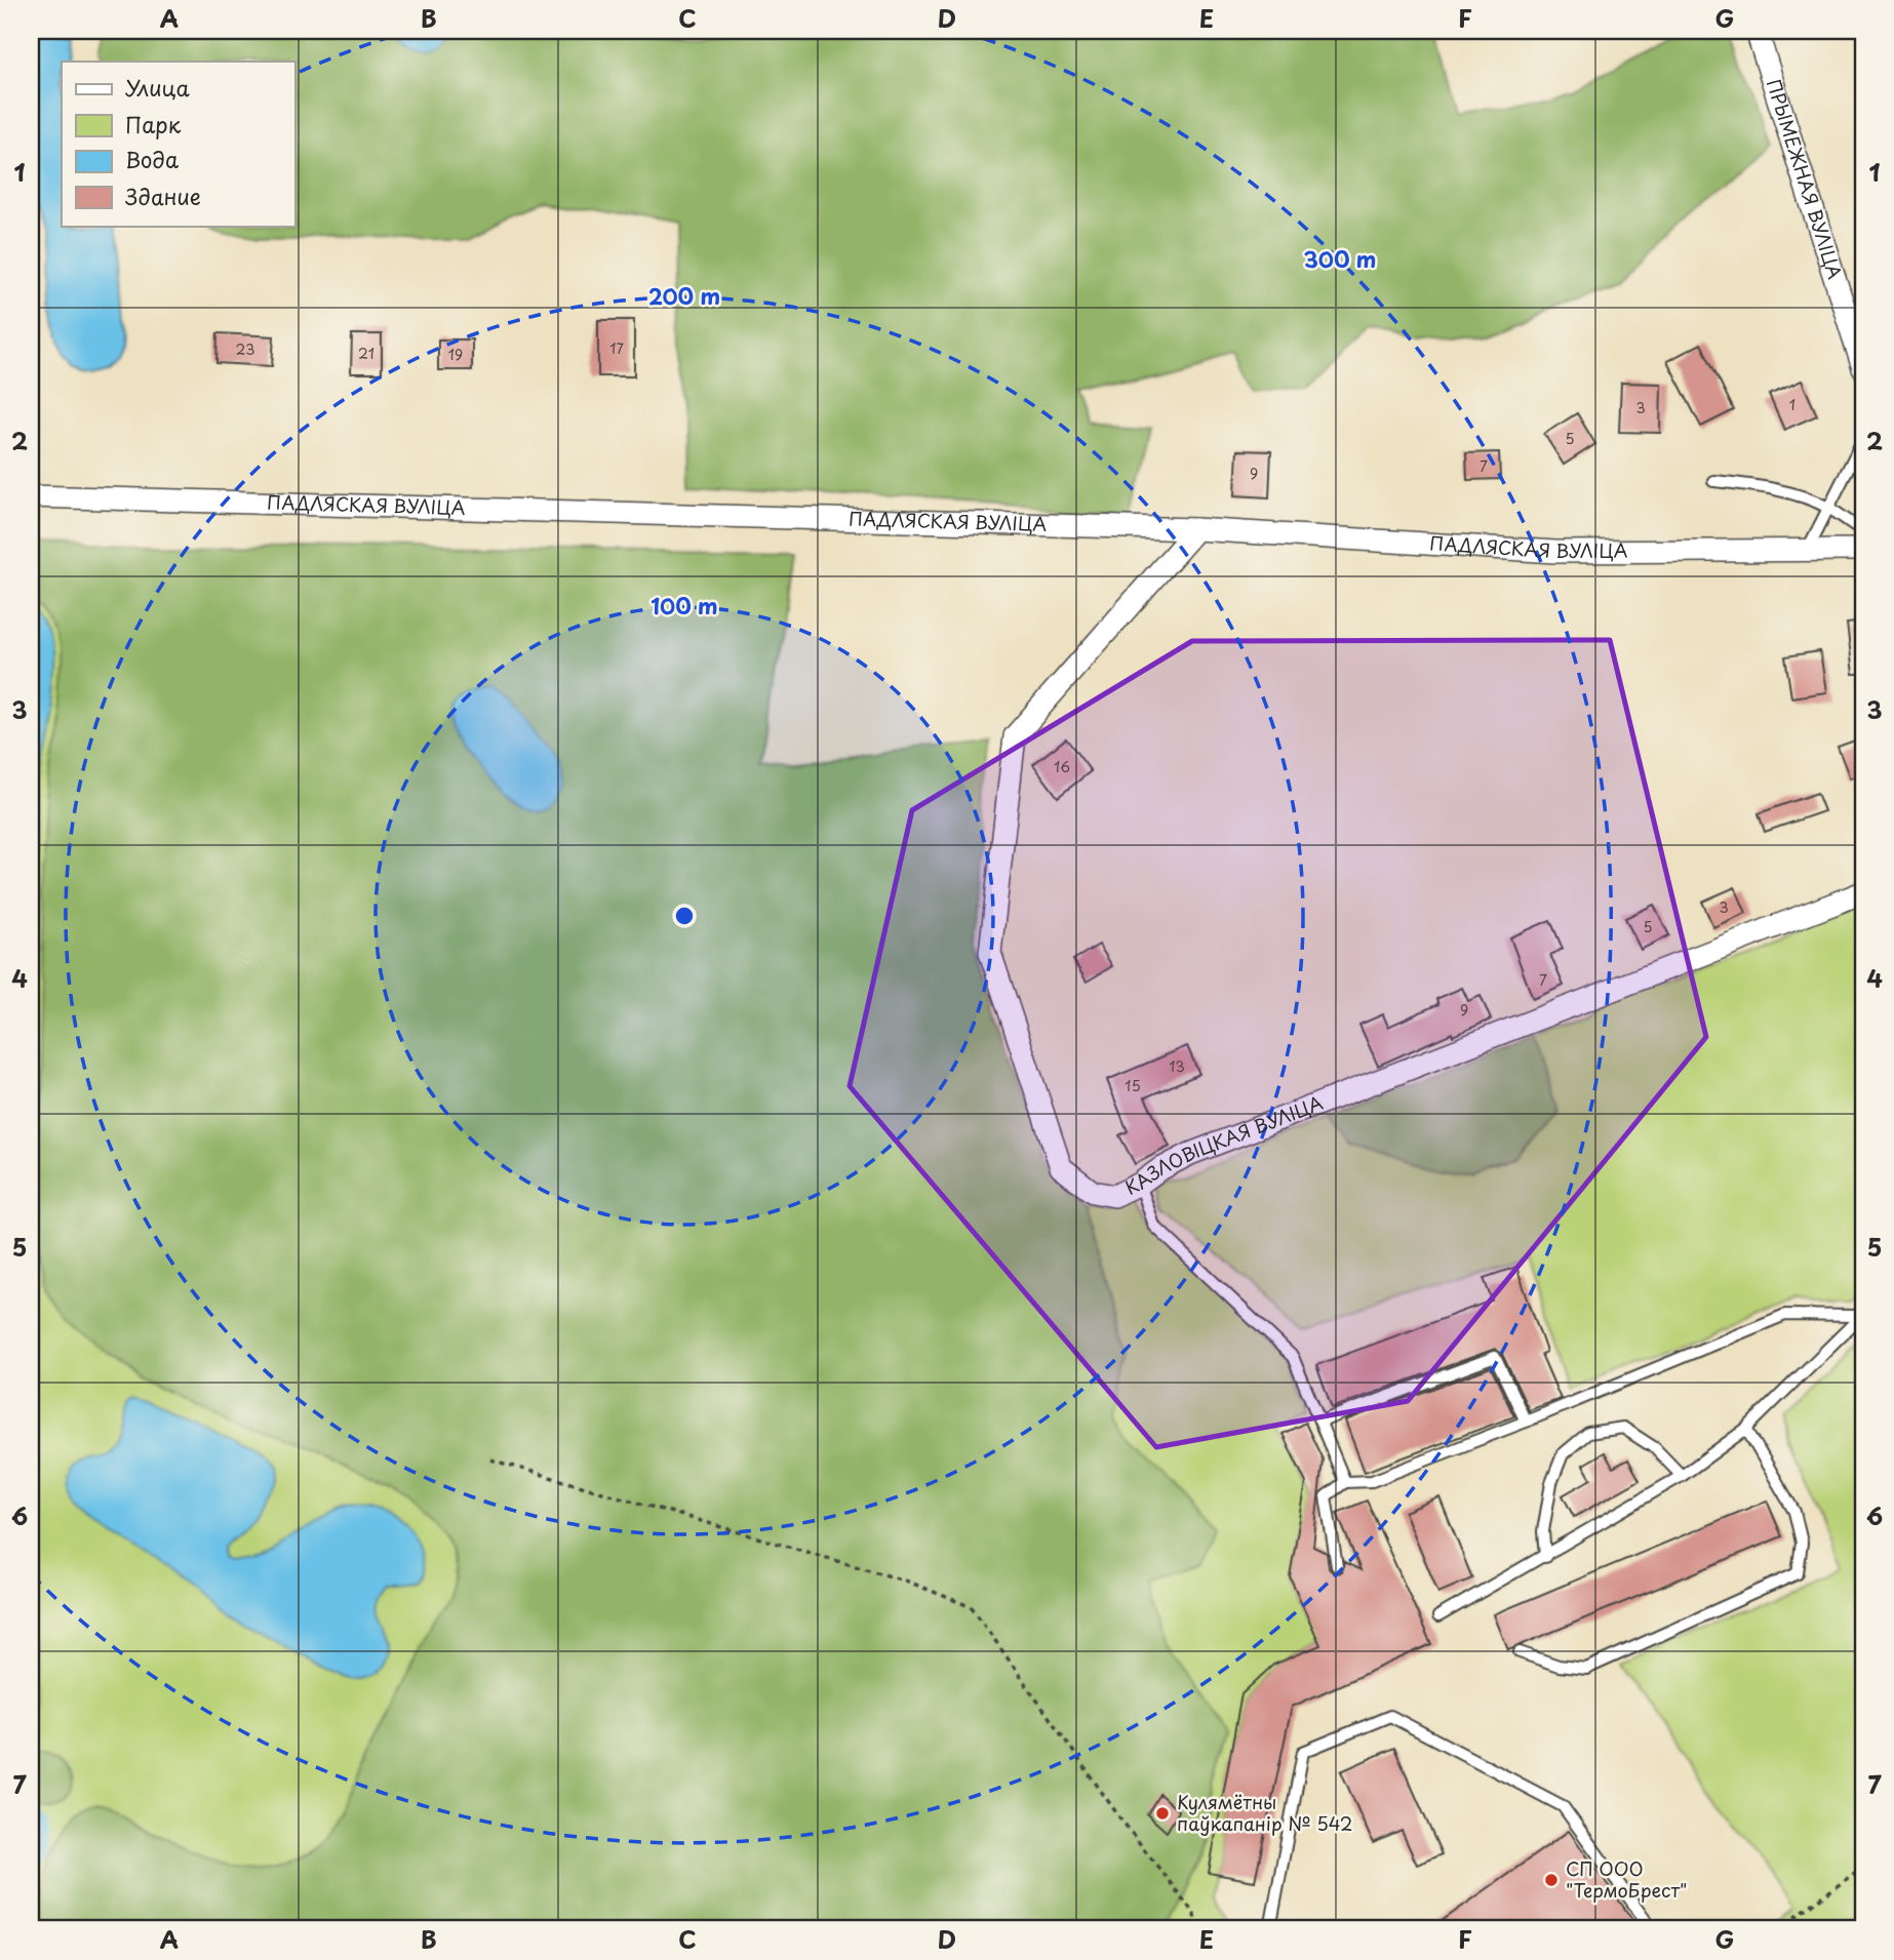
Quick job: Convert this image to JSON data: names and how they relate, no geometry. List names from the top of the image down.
{
  "streets": {
    "street": ["ПРЫМЕЖНАЯ ВУЛІЦА", "ПАДЛЯСКАЯ ВУЛІЦА", "КАЗЛОВІЦКАЯ ВУЛІЦА"]
  },
  "crossings": [
    ["ПАДЛЯСКАЯ ВУЛІЦА", "КАЗЛОВІЦКАЯ ВУЛІЦА"]
  ],
  "places": ["Кулямётны паўкапанір № 542", "СП ООО \"ТермоБрест\""],
  "house_numbers": [
    "17",
    "23",
    "21",
    "19",
    "1",
    "3",
    "5",
    "7",
    "9",
    "16",
    "3",
    "5",
    "7",
    "9",
    "13",
    "15"
  ],
  "legend": [
    "Улица",
    "Парк",
    "Вода",
    "Здание"
  ],
  "grid": {
    "columns": [
      "A",
      "B",
      "C",
      "D",
      "E",
      "F",
      "G"
    ],
    "rows": [
      "1",
      "2",
      "3",
      "4",
      "5",
      "6",
      "7"
    ]
  },
  "rings": ["300 m", "200 m", "100 m"]
}
